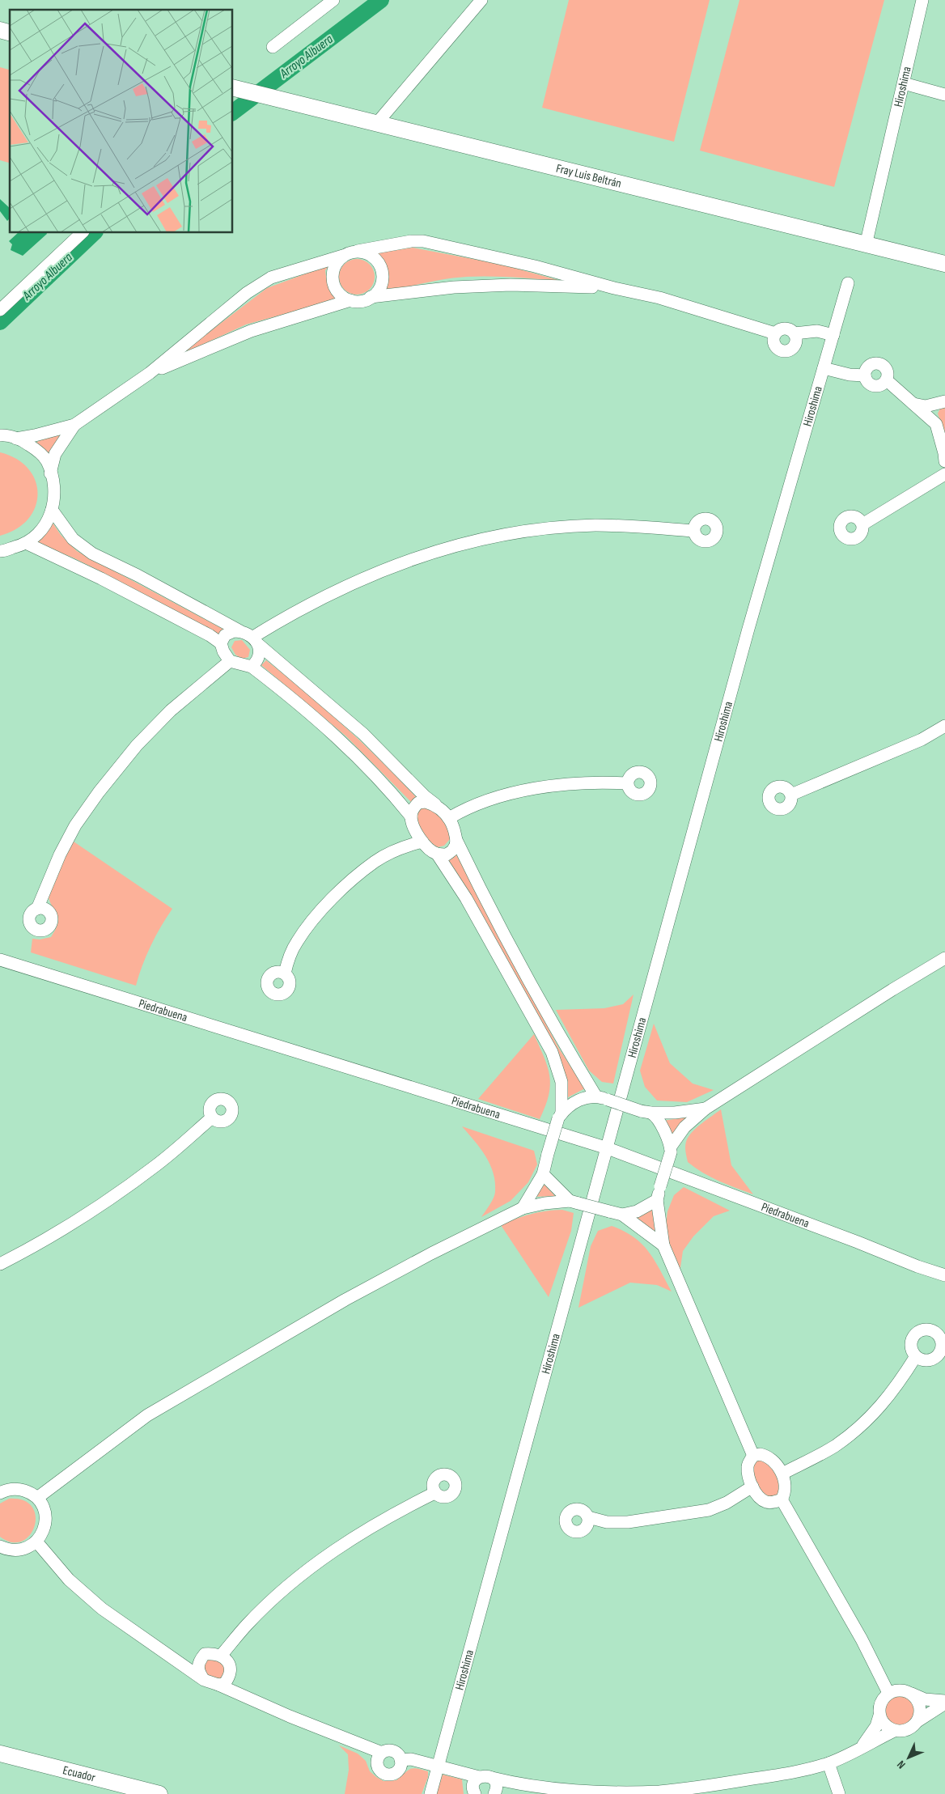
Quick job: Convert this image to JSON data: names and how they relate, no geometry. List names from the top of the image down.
{
  "streets": {
    "street": [
      "Hiroshima",
      "Fray Luis Beltrán",
      "Piedrabuena",
      "Ecuador"
    ]
  },
  "crossings": [
    ["Hiroshima", "Fray Luis Beltrán"],
    ["Hiroshima", "Piedrabuena"]
  ],
  "water": ["Arroyo Albuera"],
  "north": "bottom left"
}
